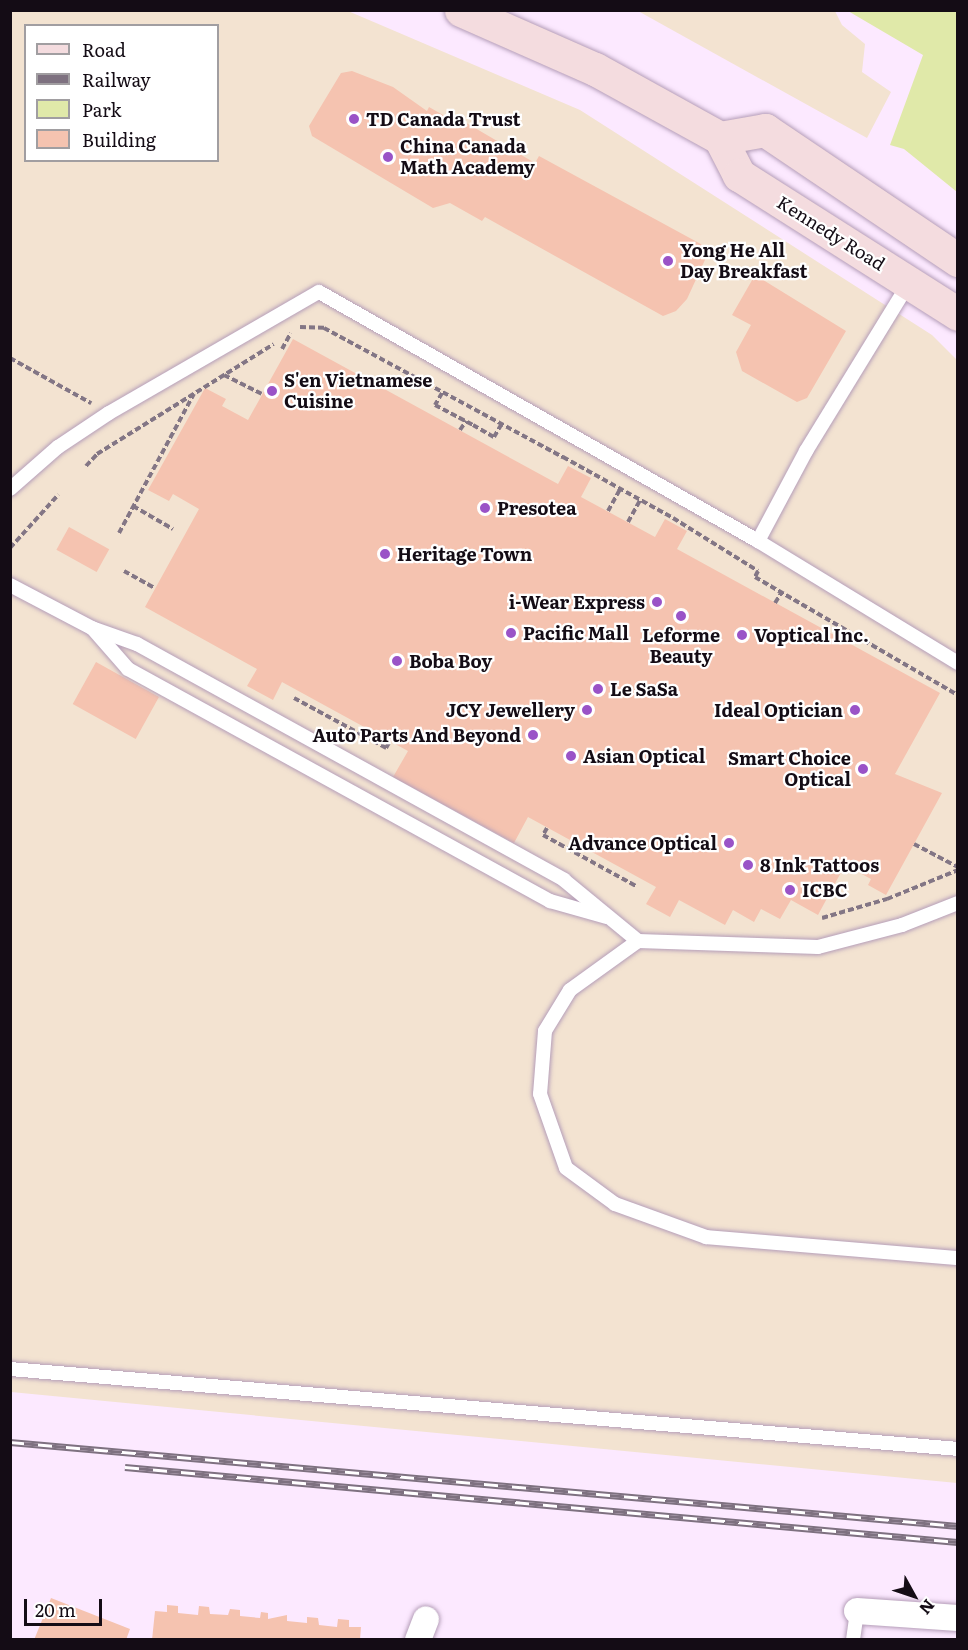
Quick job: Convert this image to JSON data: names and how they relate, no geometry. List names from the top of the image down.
{
  "streets": {
    "main road": ["Kennedy Road"]
  },
  "places": [
    "TD Canada Trust",
    "China Canada Math Academy",
    "Yong He All Day Breakfast",
    "S'en Vietnamese Cuisine",
    "Presotea",
    "Heritage Town",
    "i-Wear Express",
    "Leforme Beauty",
    "Pacific Mall",
    "Voptical Inc.",
    "Boba Boy",
    "Le SaSa",
    "JCY Jewellery",
    "Ideal Optician",
    "Auto Parts And Beyond",
    "Asian Optical",
    "Smart Choice Optical",
    "Advance Optical",
    "8 Ink Tattoos",
    "ICBC"
  ],
  "legend": [
    "Road",
    "Railway",
    "Park",
    "Building"
  ],
  "scale_bar": "20 m",
  "north": "bottom right"
}
